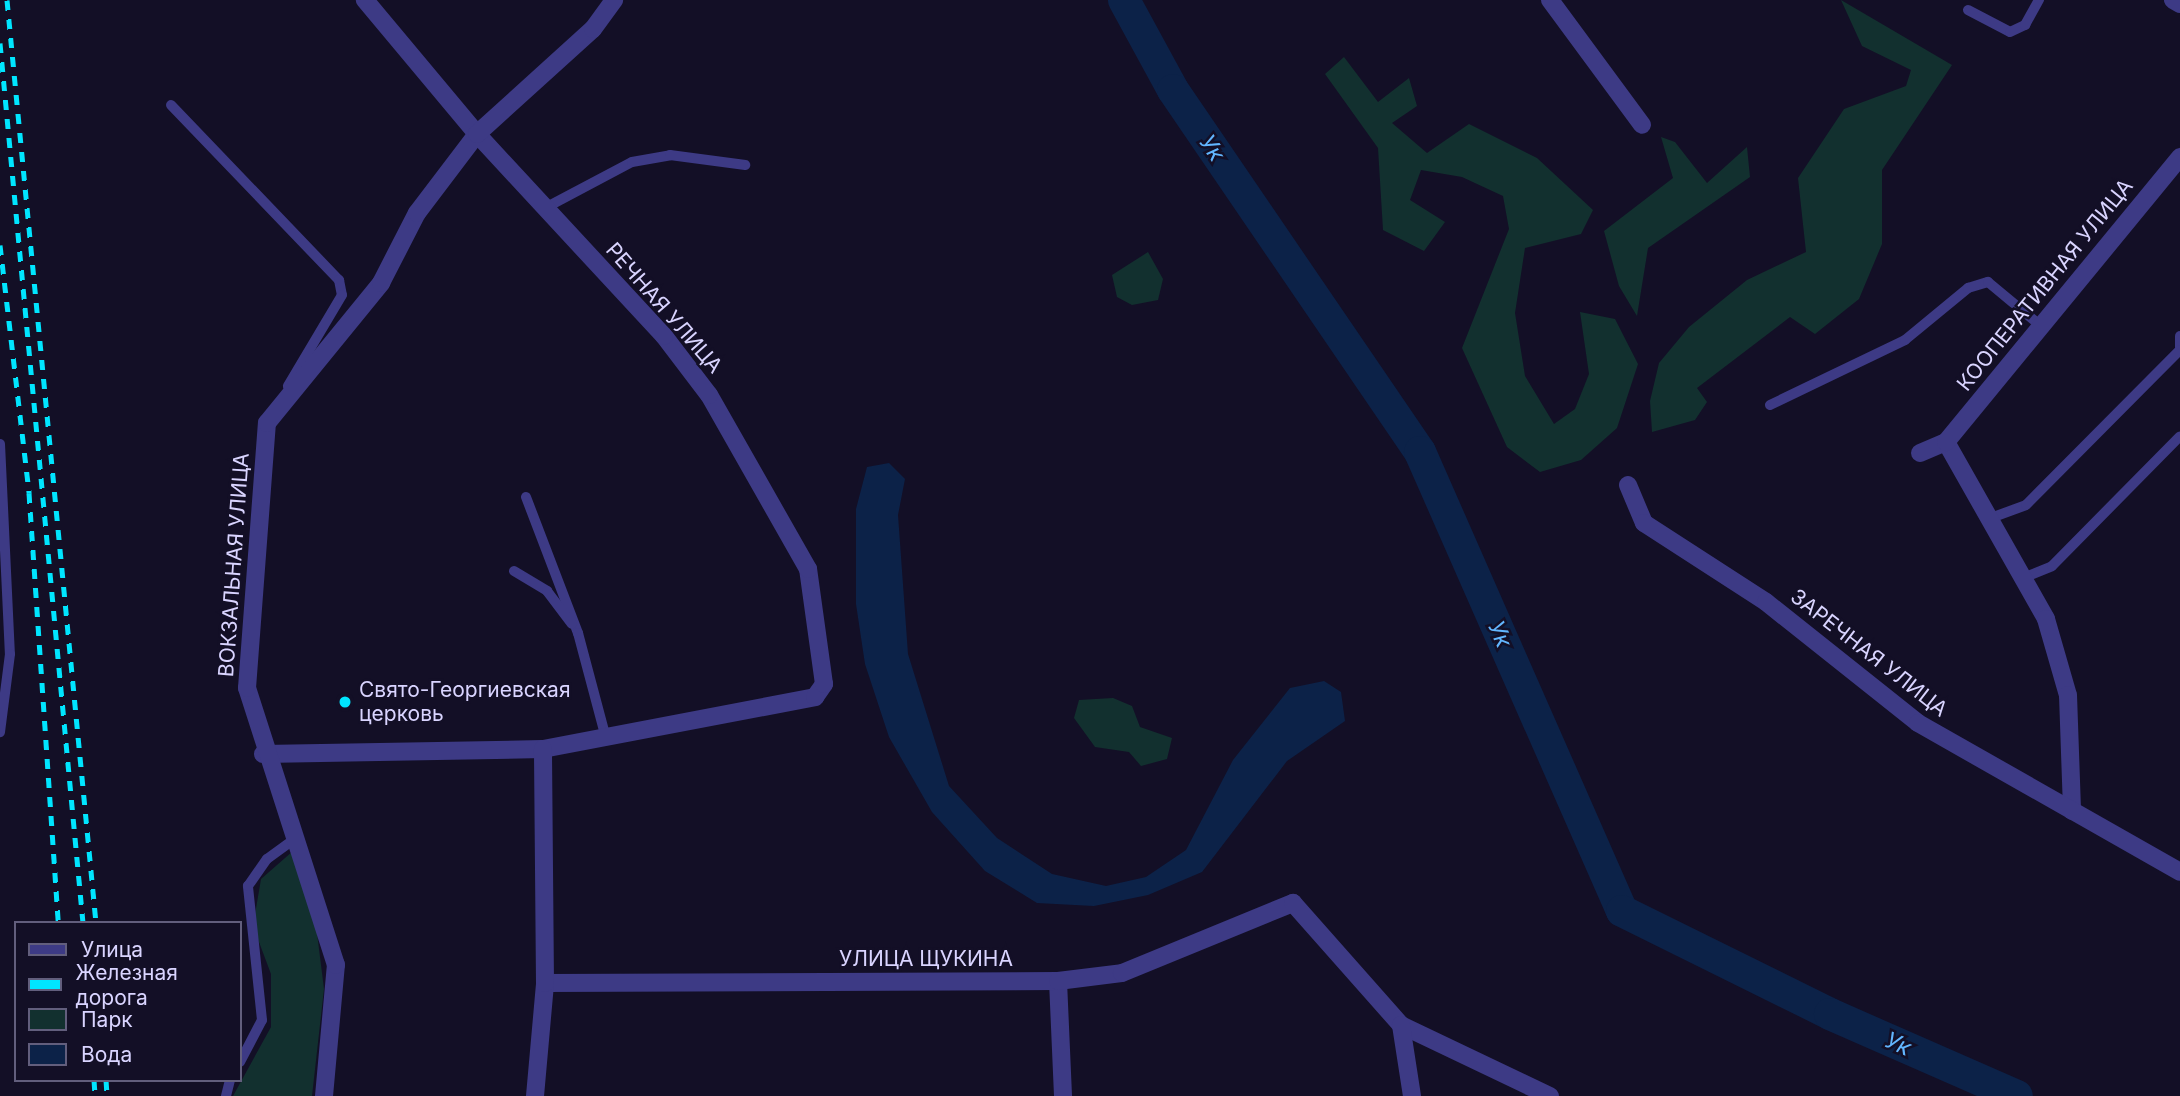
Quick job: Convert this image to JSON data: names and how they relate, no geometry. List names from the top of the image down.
{
  "streets": {
    "street": [
      "КООПЕРАТИВНАЯ УЛИЦА",
      "РЕЧНАЯ УЛИЦА",
      "ВОКЗАЛЬНАЯ УЛИЦА",
      "ЗАРЕЧНАЯ УЛИЦА",
      "УЛИЦА ЩУКИНА"
    ]
  },
  "water": ["Ук"],
  "places": ["Свято-Георгиевская церковь"],
  "legend": [
    "Улица",
    "Железная дорога",
    "Парк",
    "Вода"
  ]
}
